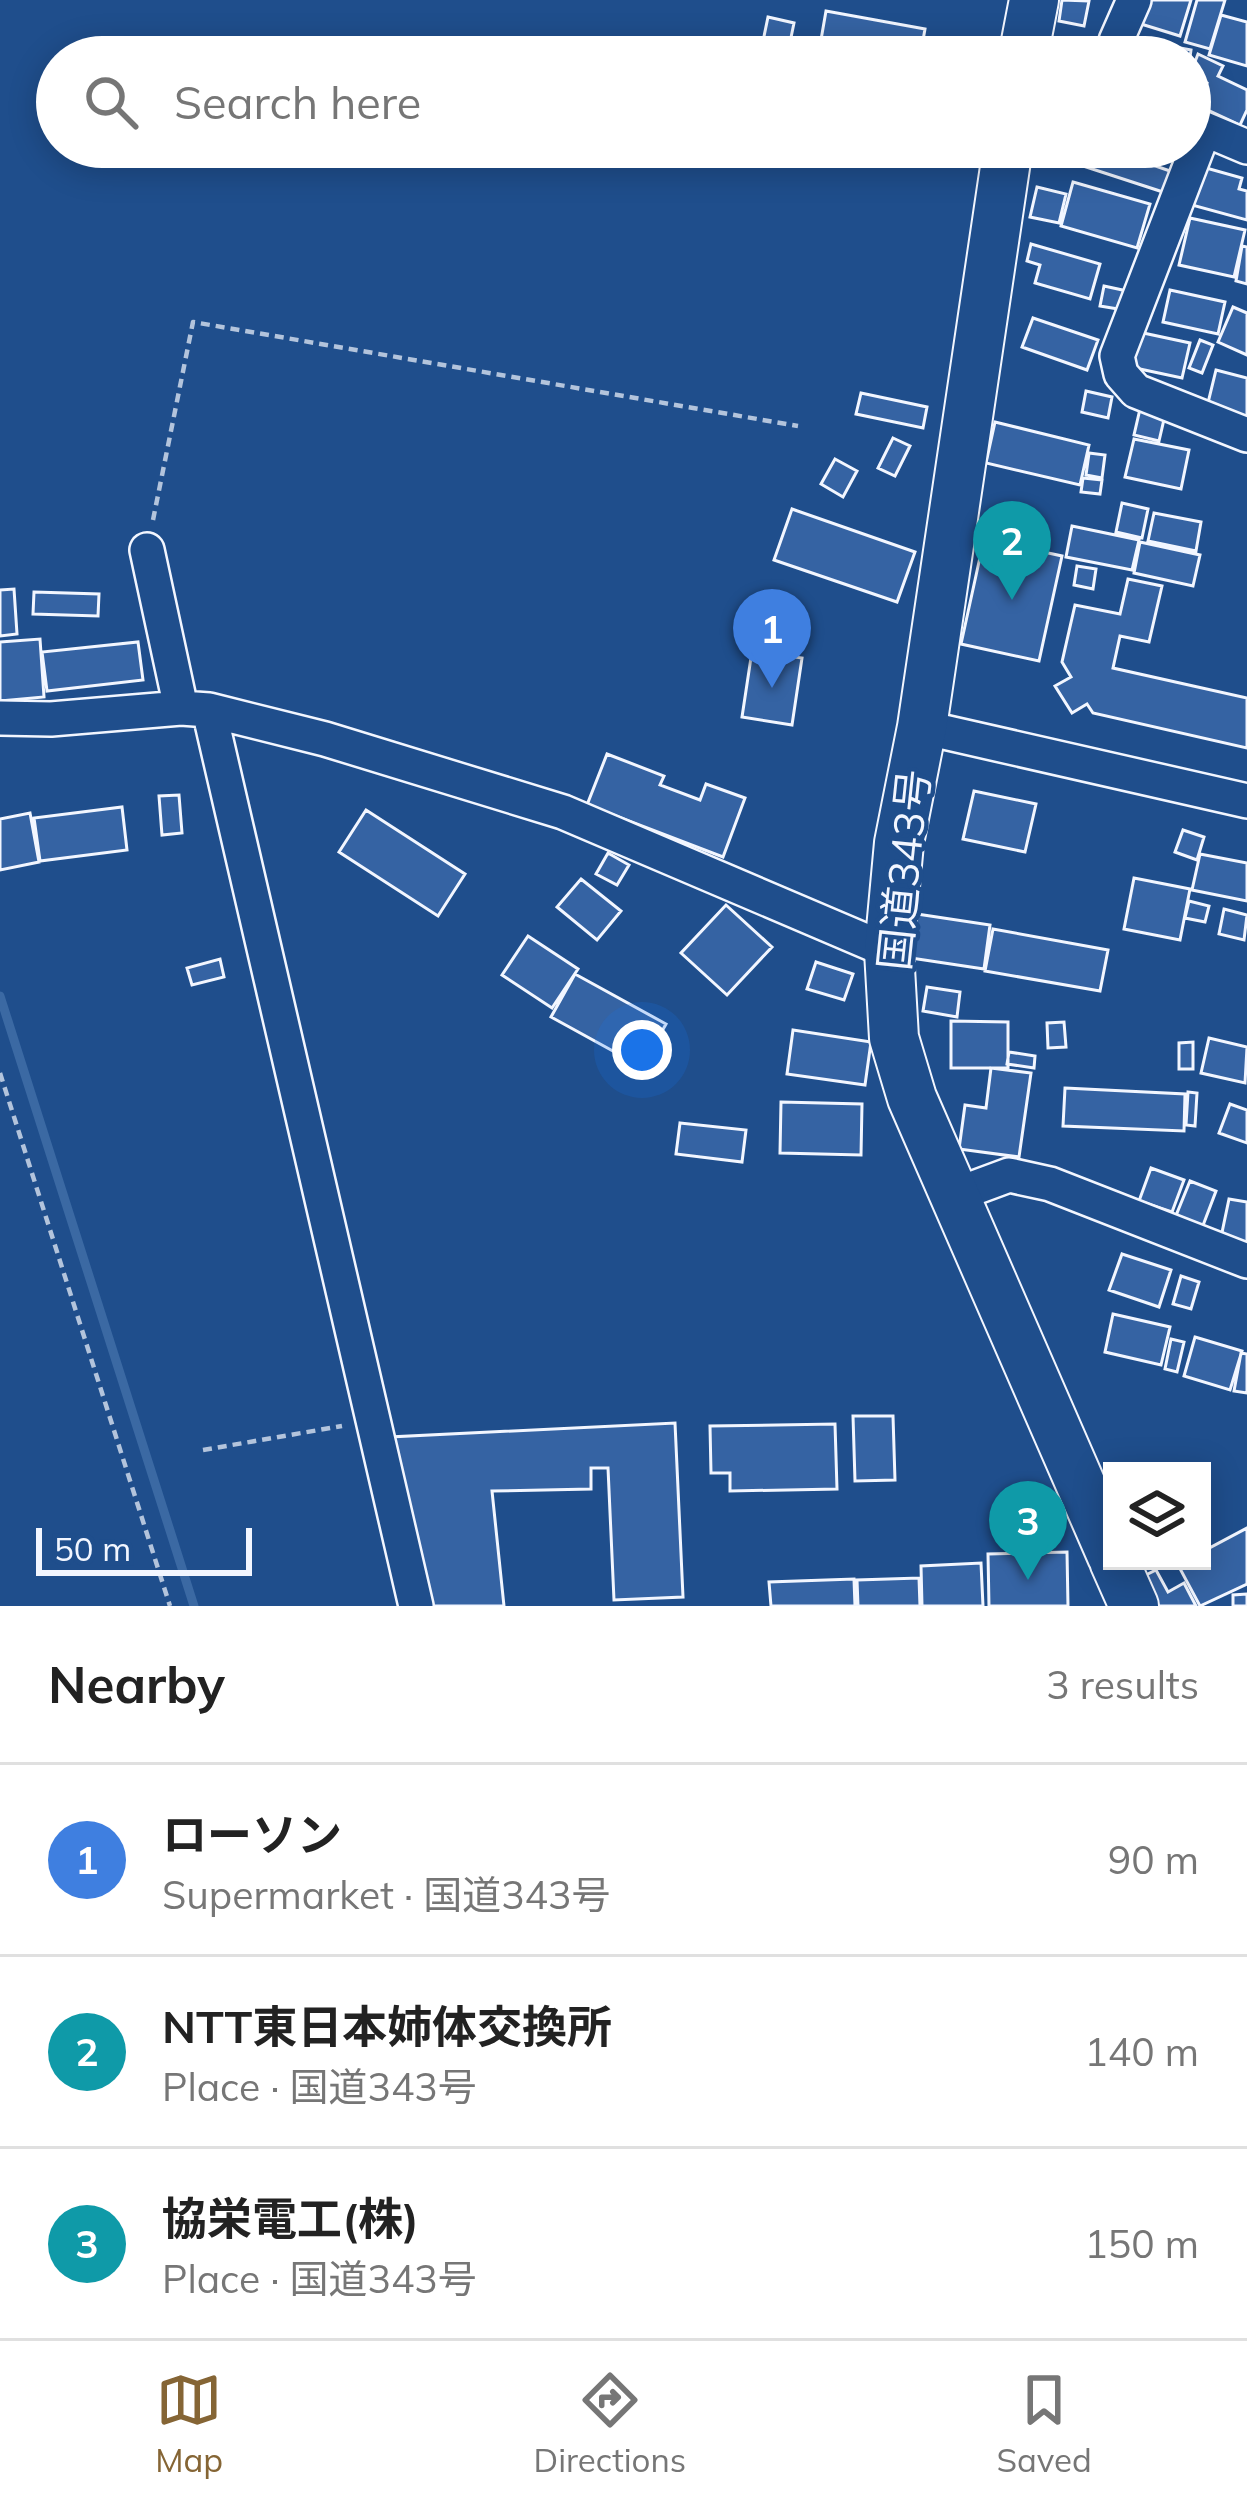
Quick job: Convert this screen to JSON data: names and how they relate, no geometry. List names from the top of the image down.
{
  "streets": {
    "highway": ["国道343号"]
  },
  "scale_bar": "50 m",
  "page": {
    "search": "Search here",
    "pins": ["2", "1", "3"],
    "scale": "50 m",
    "heading": ["Nearby", "3 results"],
    "list": [
      {
        "mark": "1",
        "name": "ローソン",
        "note": "Supermarket · 国道343号",
        "value": "90 m"
      },
      {
        "mark": "2",
        "name": "NTT東日本姉体交換所",
        "note": "Place · 国道343号",
        "value": "140 m"
      },
      {
        "mark": "3",
        "name": "協栄電工(株)",
        "note": "Place · 国道343号",
        "value": "150 m"
      }
    ],
    "nav": ["Map", "Directions", "Saved"]
  }
}
